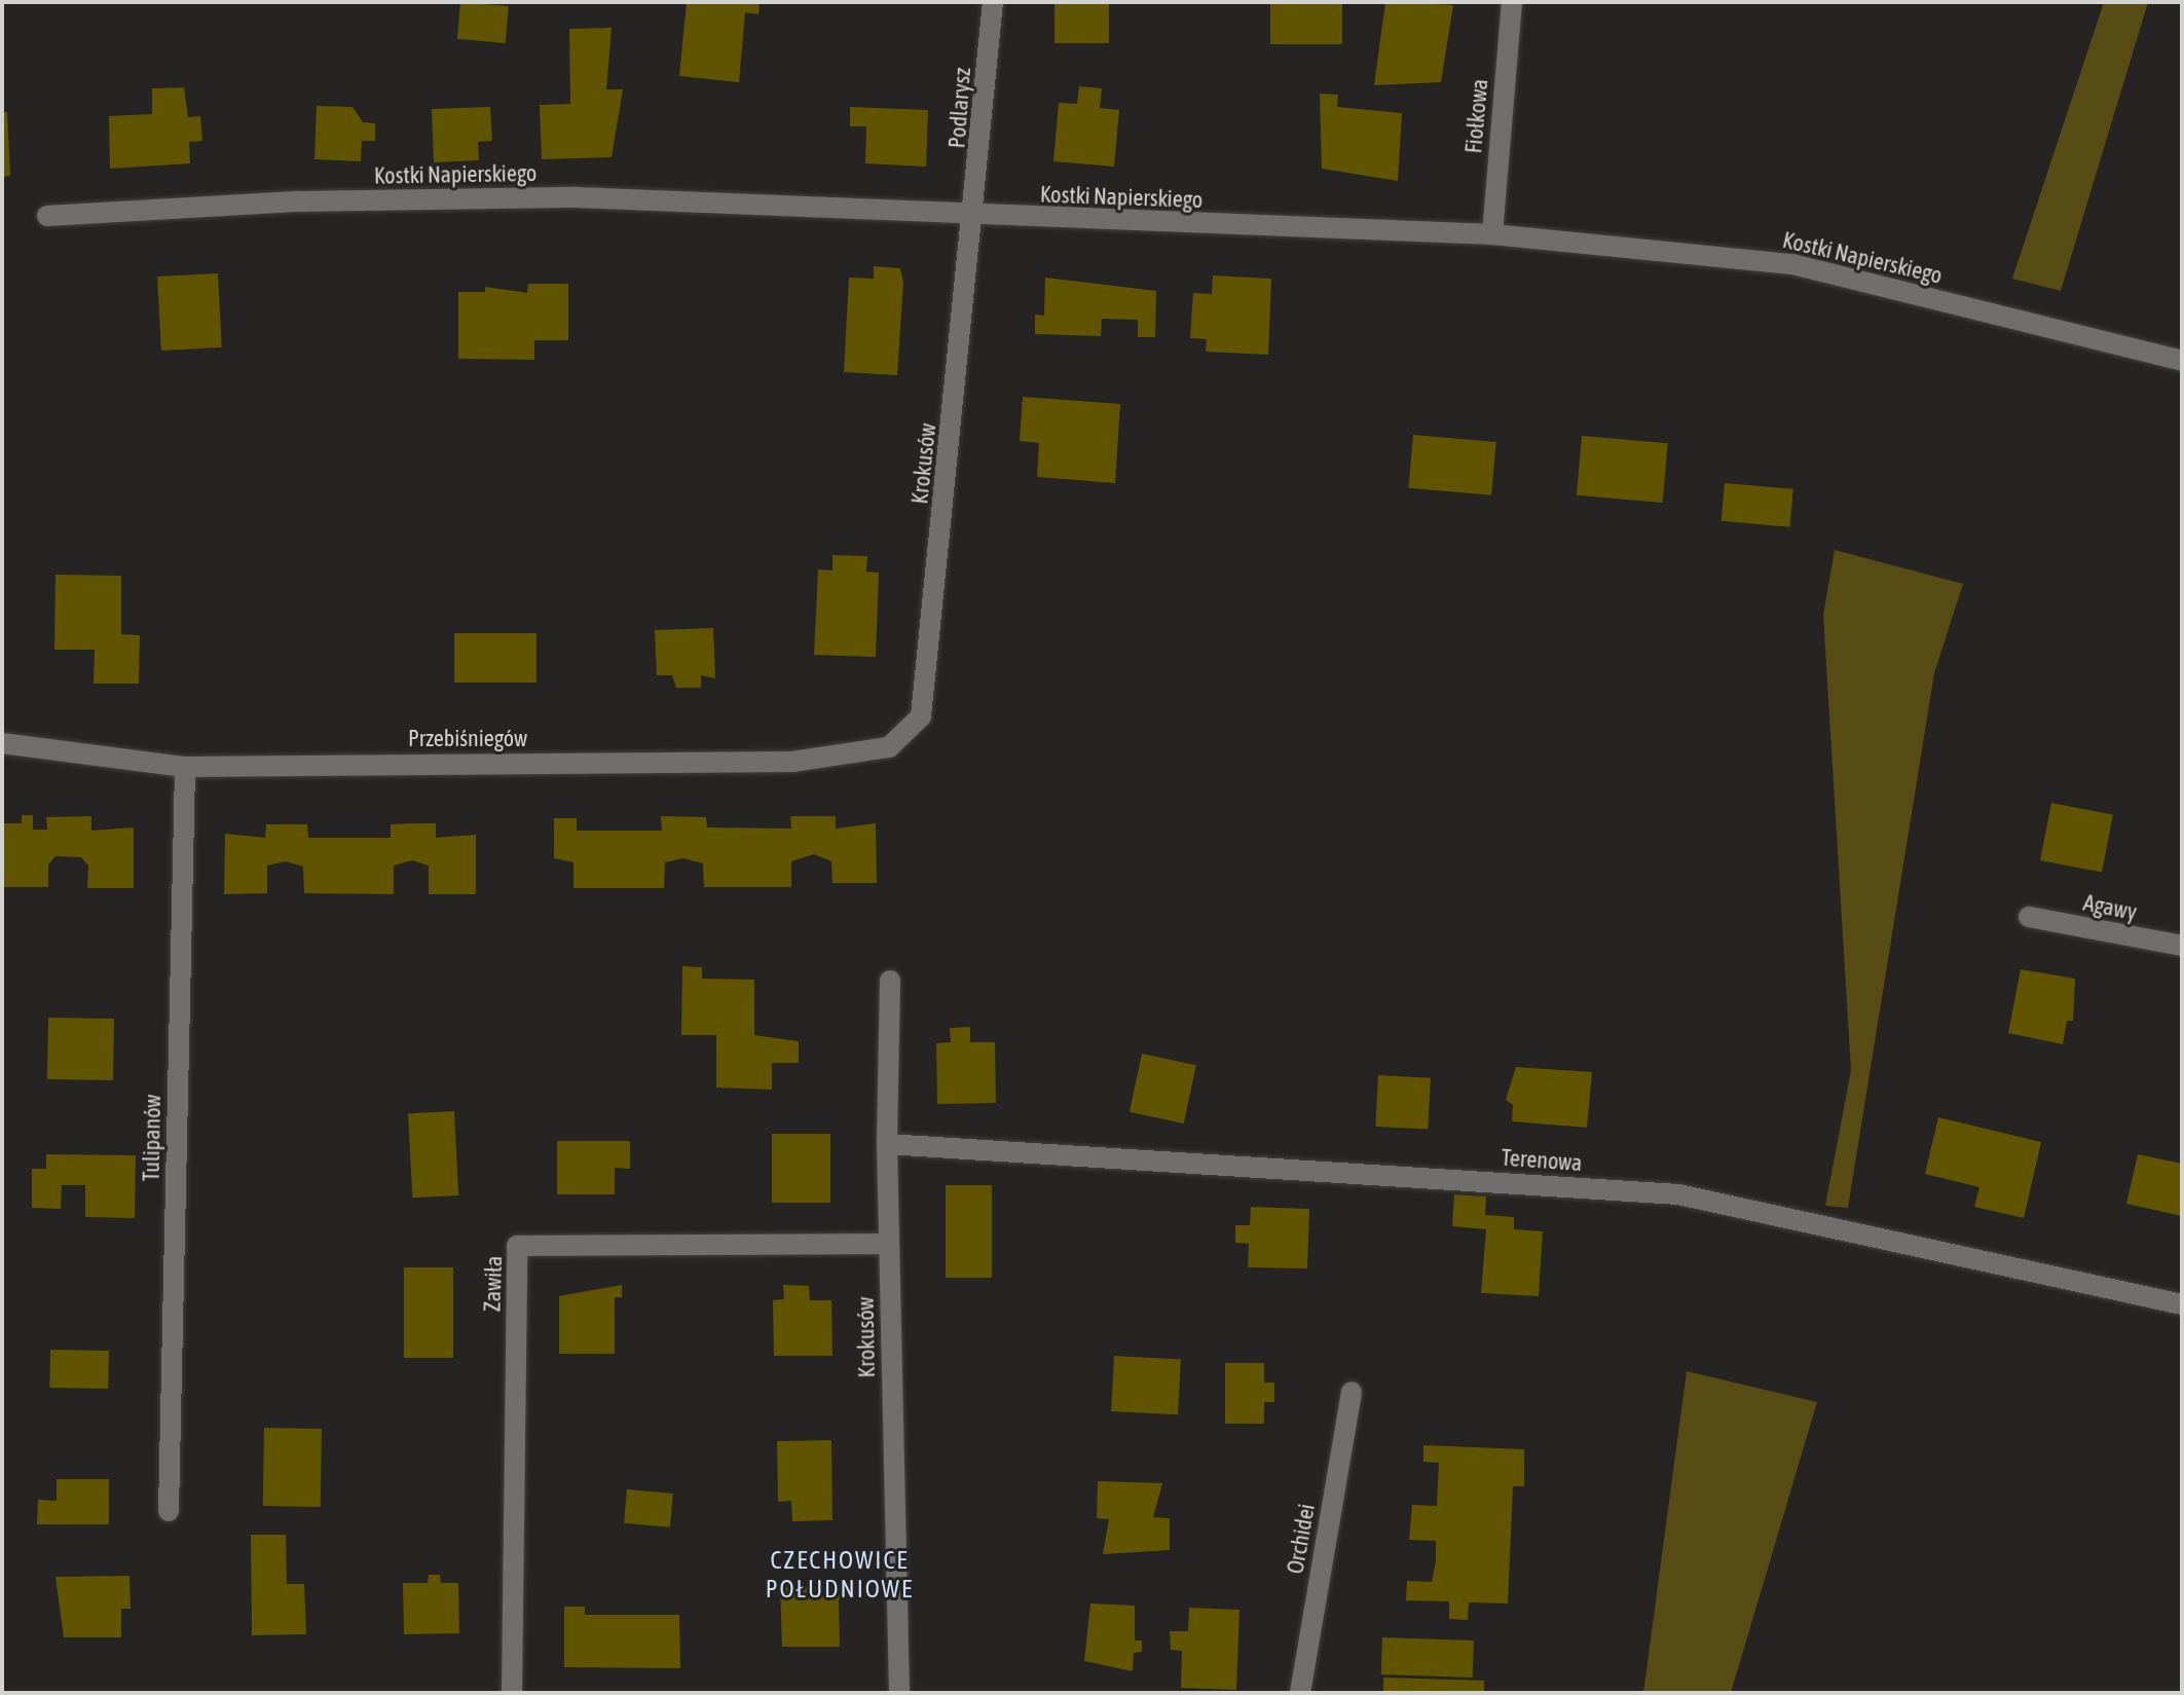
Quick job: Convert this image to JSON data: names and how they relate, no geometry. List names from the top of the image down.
{
  "streets": {
    "street": [
      "Podlarysz",
      "Fiołkowa",
      "Kostki Napierskiego",
      "Krokusów",
      "Przebiśniegów",
      "Agawy",
      "Tulipanów",
      "Terenowa",
      "Zawiła",
      "Orchidei"
    ]
  },
  "crossings": [
    ["Podlarysz", "Kostki Napierskiego"],
    ["Podlarysz", "Krokusów"],
    ["Fiołkowa", "Kostki Napierskiego"],
    ["Kostki Napierskiego", "Krokusów"],
    ["Krokusów", "Przebiśniegów"],
    ["Krokusów", "Terenowa"],
    ["Krokusów", "Zawiła"],
    ["Przebiśniegów", "Tulipanów"]
  ],
  "districts": ["CZECHOWICE POŁUDNIOWE"]
}
